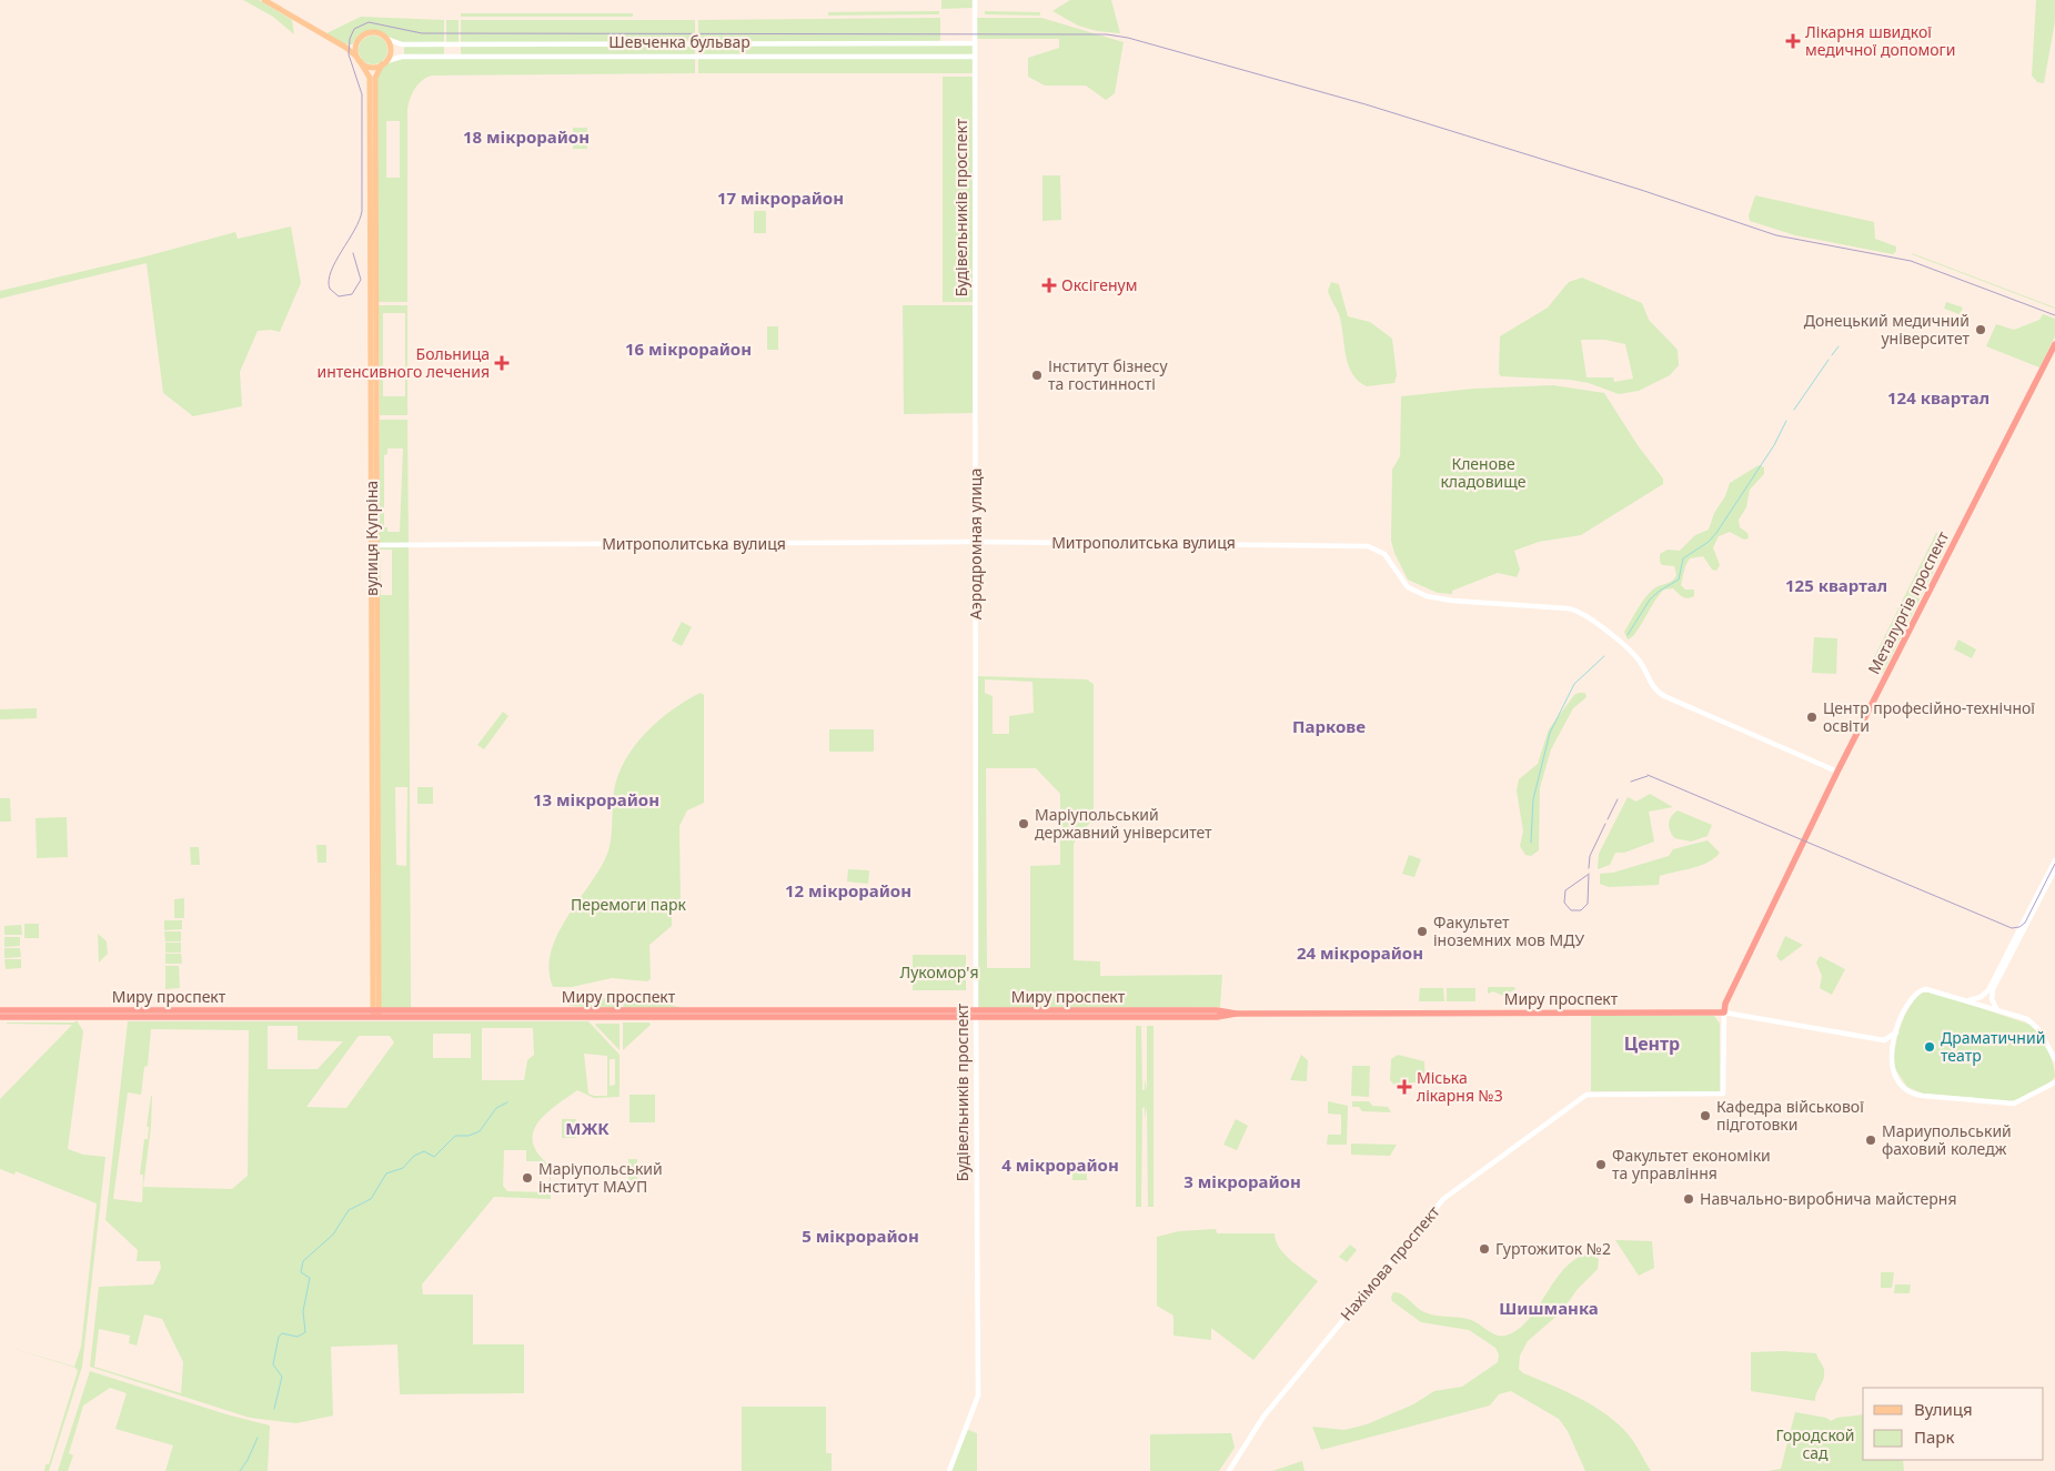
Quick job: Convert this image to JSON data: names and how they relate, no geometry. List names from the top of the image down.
{
  "streets": {
    "highway": ["Металургів проспект", "Миру проспект"],
    "main road": [
      "Шевченка бульвар",
      "Будівельників проспект",
      "вулиця Купріна",
      "Митрополитська вулиця",
      "Аэродромная улица",
      "Нахімова проспект"
    ]
  },
  "crossings": [
    ["Шевченка бульвар", "Будівельників проспект"],
    ["Шевченка бульвар", "вулиця Купріна"],
    ["Будівельників проспект", "Аэродромная улица"],
    ["Будівельників проспект", "Миру проспект"],
    ["вулиця Купріна", "Митрополитська вулиця"],
    ["вулиця Купріна", "Миру проспект"],
    ["Митрополитська вулиця", "Аэродромная улица"],
    ["Митрополитська вулиця", "Металургів проспект"],
    ["Металургів проспект", "Миру проспект"],
    ["Металургів проспект", "Нахімова проспект"]
  ],
  "districts": [
    "18 мікрорайон",
    "17 мікрорайон",
    "16 мікрорайон",
    "124 квартал",
    "125 квартал",
    "Паркове",
    "13 мікрорайон",
    "12 мікрорайон",
    "24 мікрорайон",
    "Центр",
    "МЖК",
    "4 мікрорайон",
    "3 мікрорайон",
    "5 мікрорайон",
    "Шишманка"
  ],
  "parks": [
    "Кленове кладовище",
    "Перемоги парк",
    "Лукомор'я",
    "Городской сад"
  ],
  "places": {
    "health": [
      "Лікарня швидкої медичної допомоги",
      "Оксігенум",
      "Больница интенсивного лечения",
      "Міська лікарня №3"
    ],
    "other": [
      "Донецький медичний університет",
      "Інститут бізнесу та гостинності",
      "Центр професійно-технічної освіти",
      "Маріупольський державний університет",
      "Факультет іноземних мов МДУ",
      "Драматичний театр",
      "Кафедра військової підготовки",
      "Мариупольський фаховий коледж",
      "Факультет економіки та управління",
      "Маріупольський інститут МАУП",
      "Навчально-виробнича майстерня",
      "Гуртожиток №2"
    ]
  },
  "legend": ["Вулиця", "Парк"]
}
